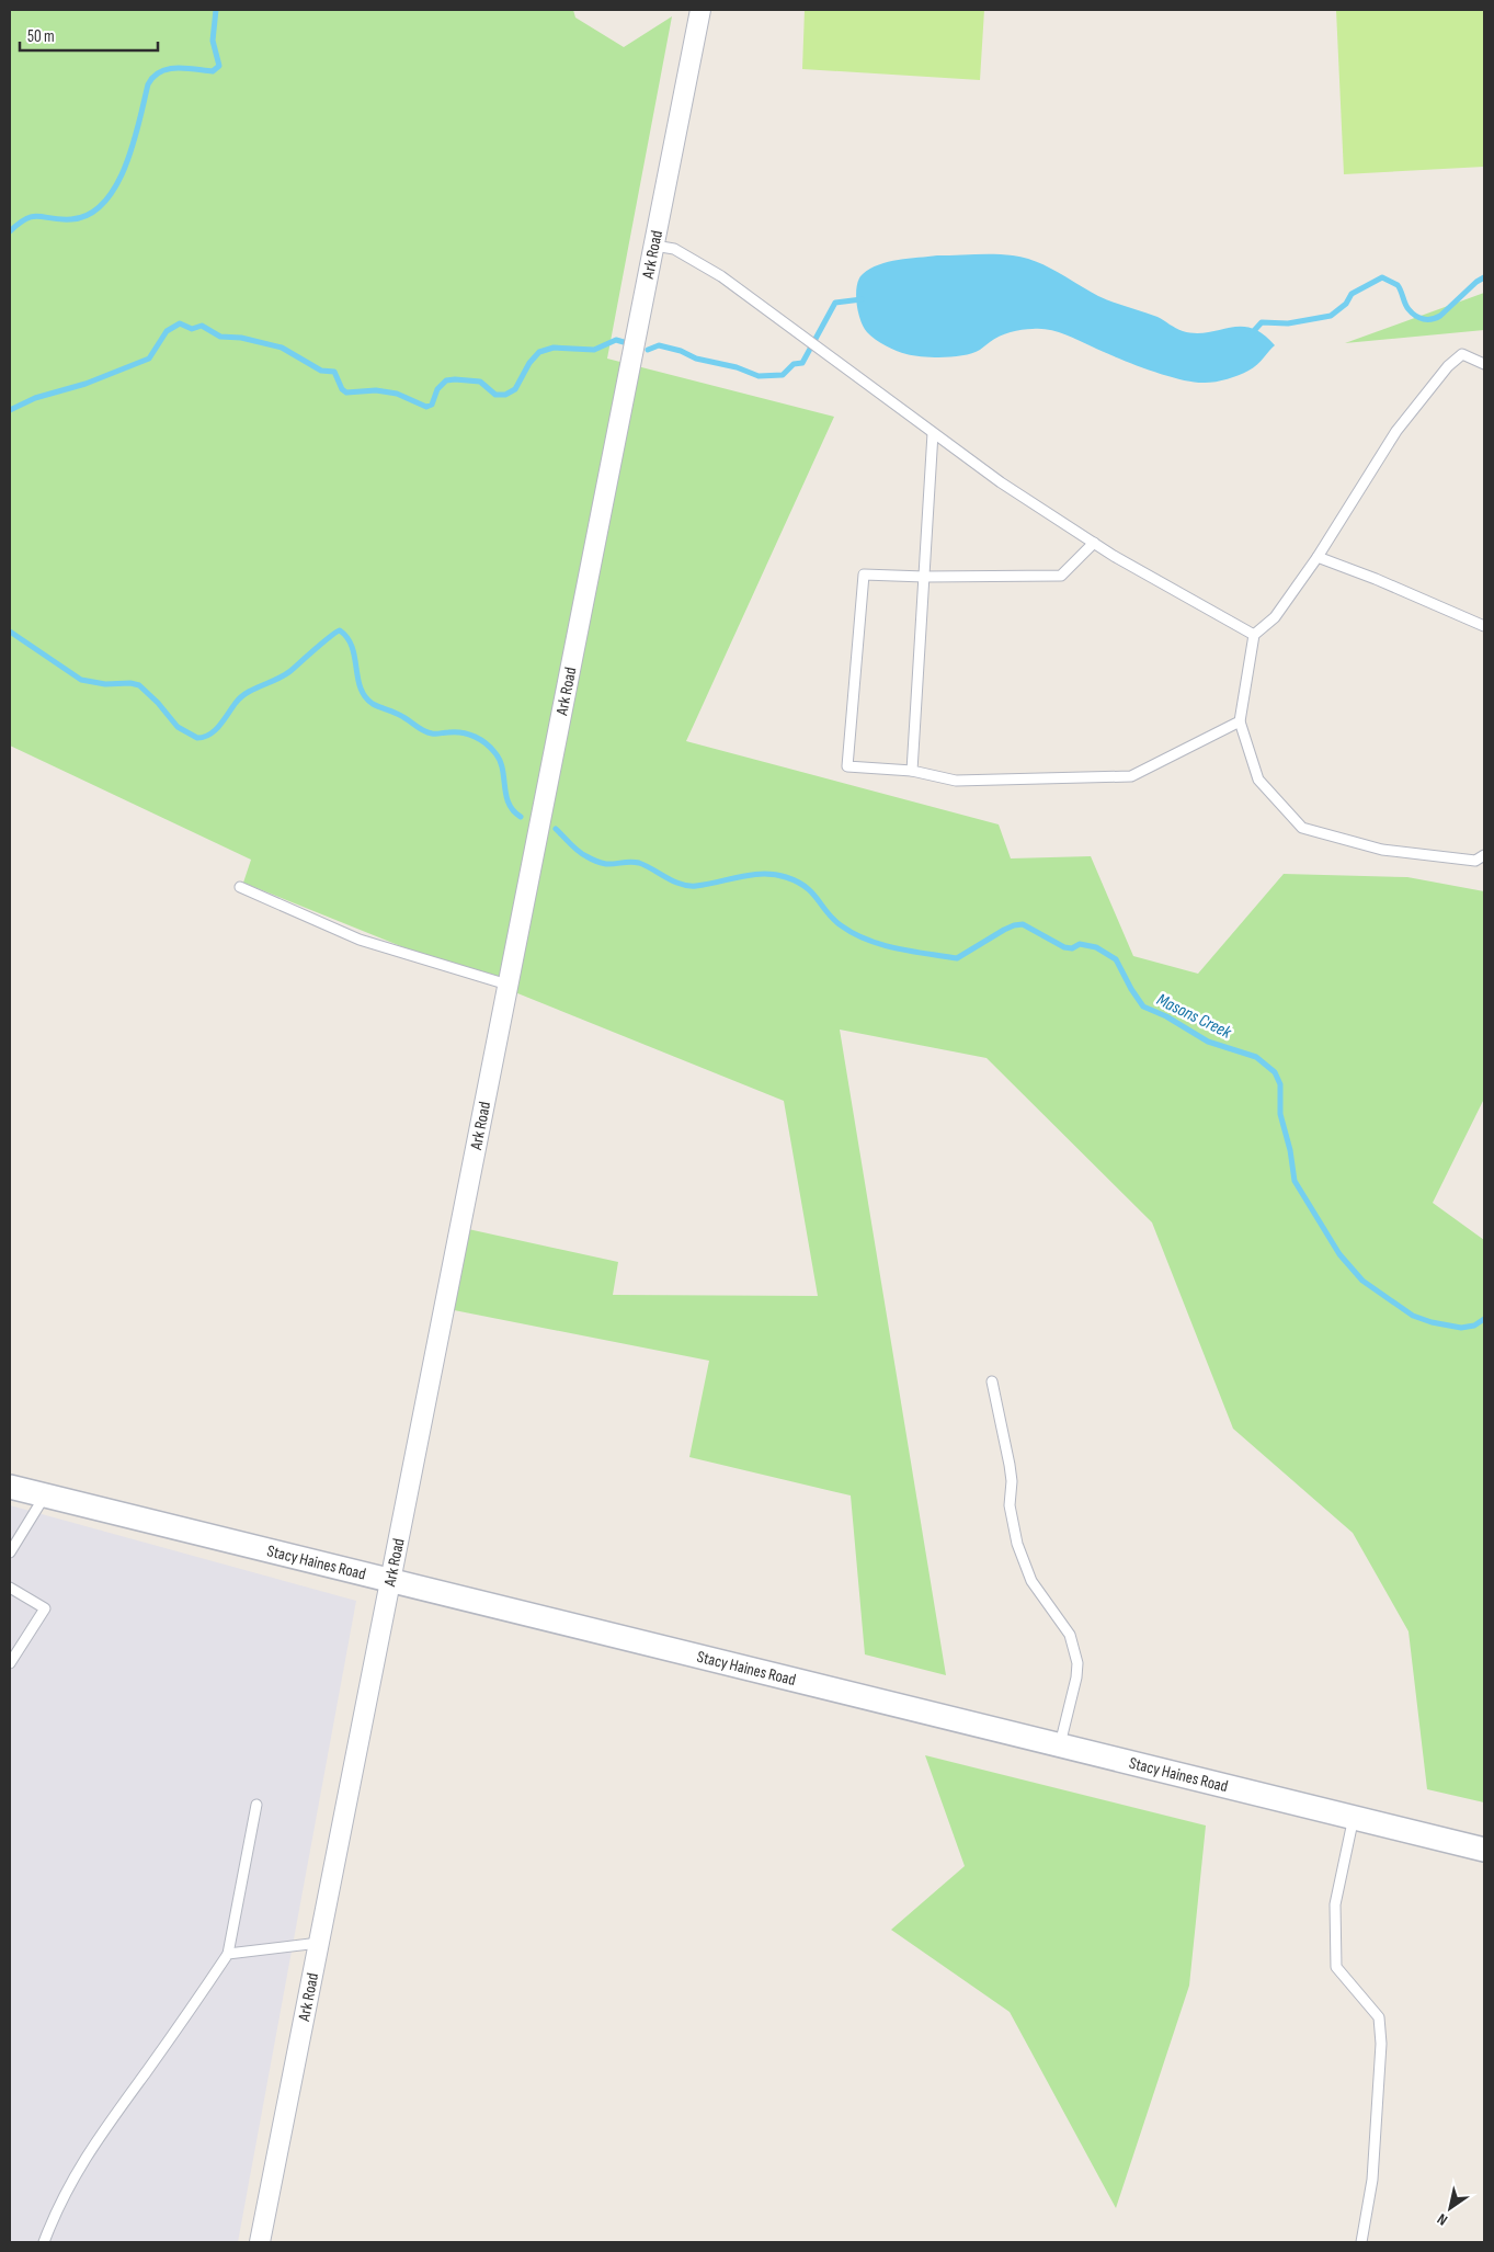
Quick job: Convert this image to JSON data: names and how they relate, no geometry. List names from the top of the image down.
{
  "streets": {
    "street": ["Ark Road", "Stacy Haines Road"]
  },
  "crossings": [
    ["Ark Road", "Stacy Haines Road"]
  ],
  "water": ["Masons Creek"],
  "scale_bar": "50 m",
  "north": "bottom left"
}
